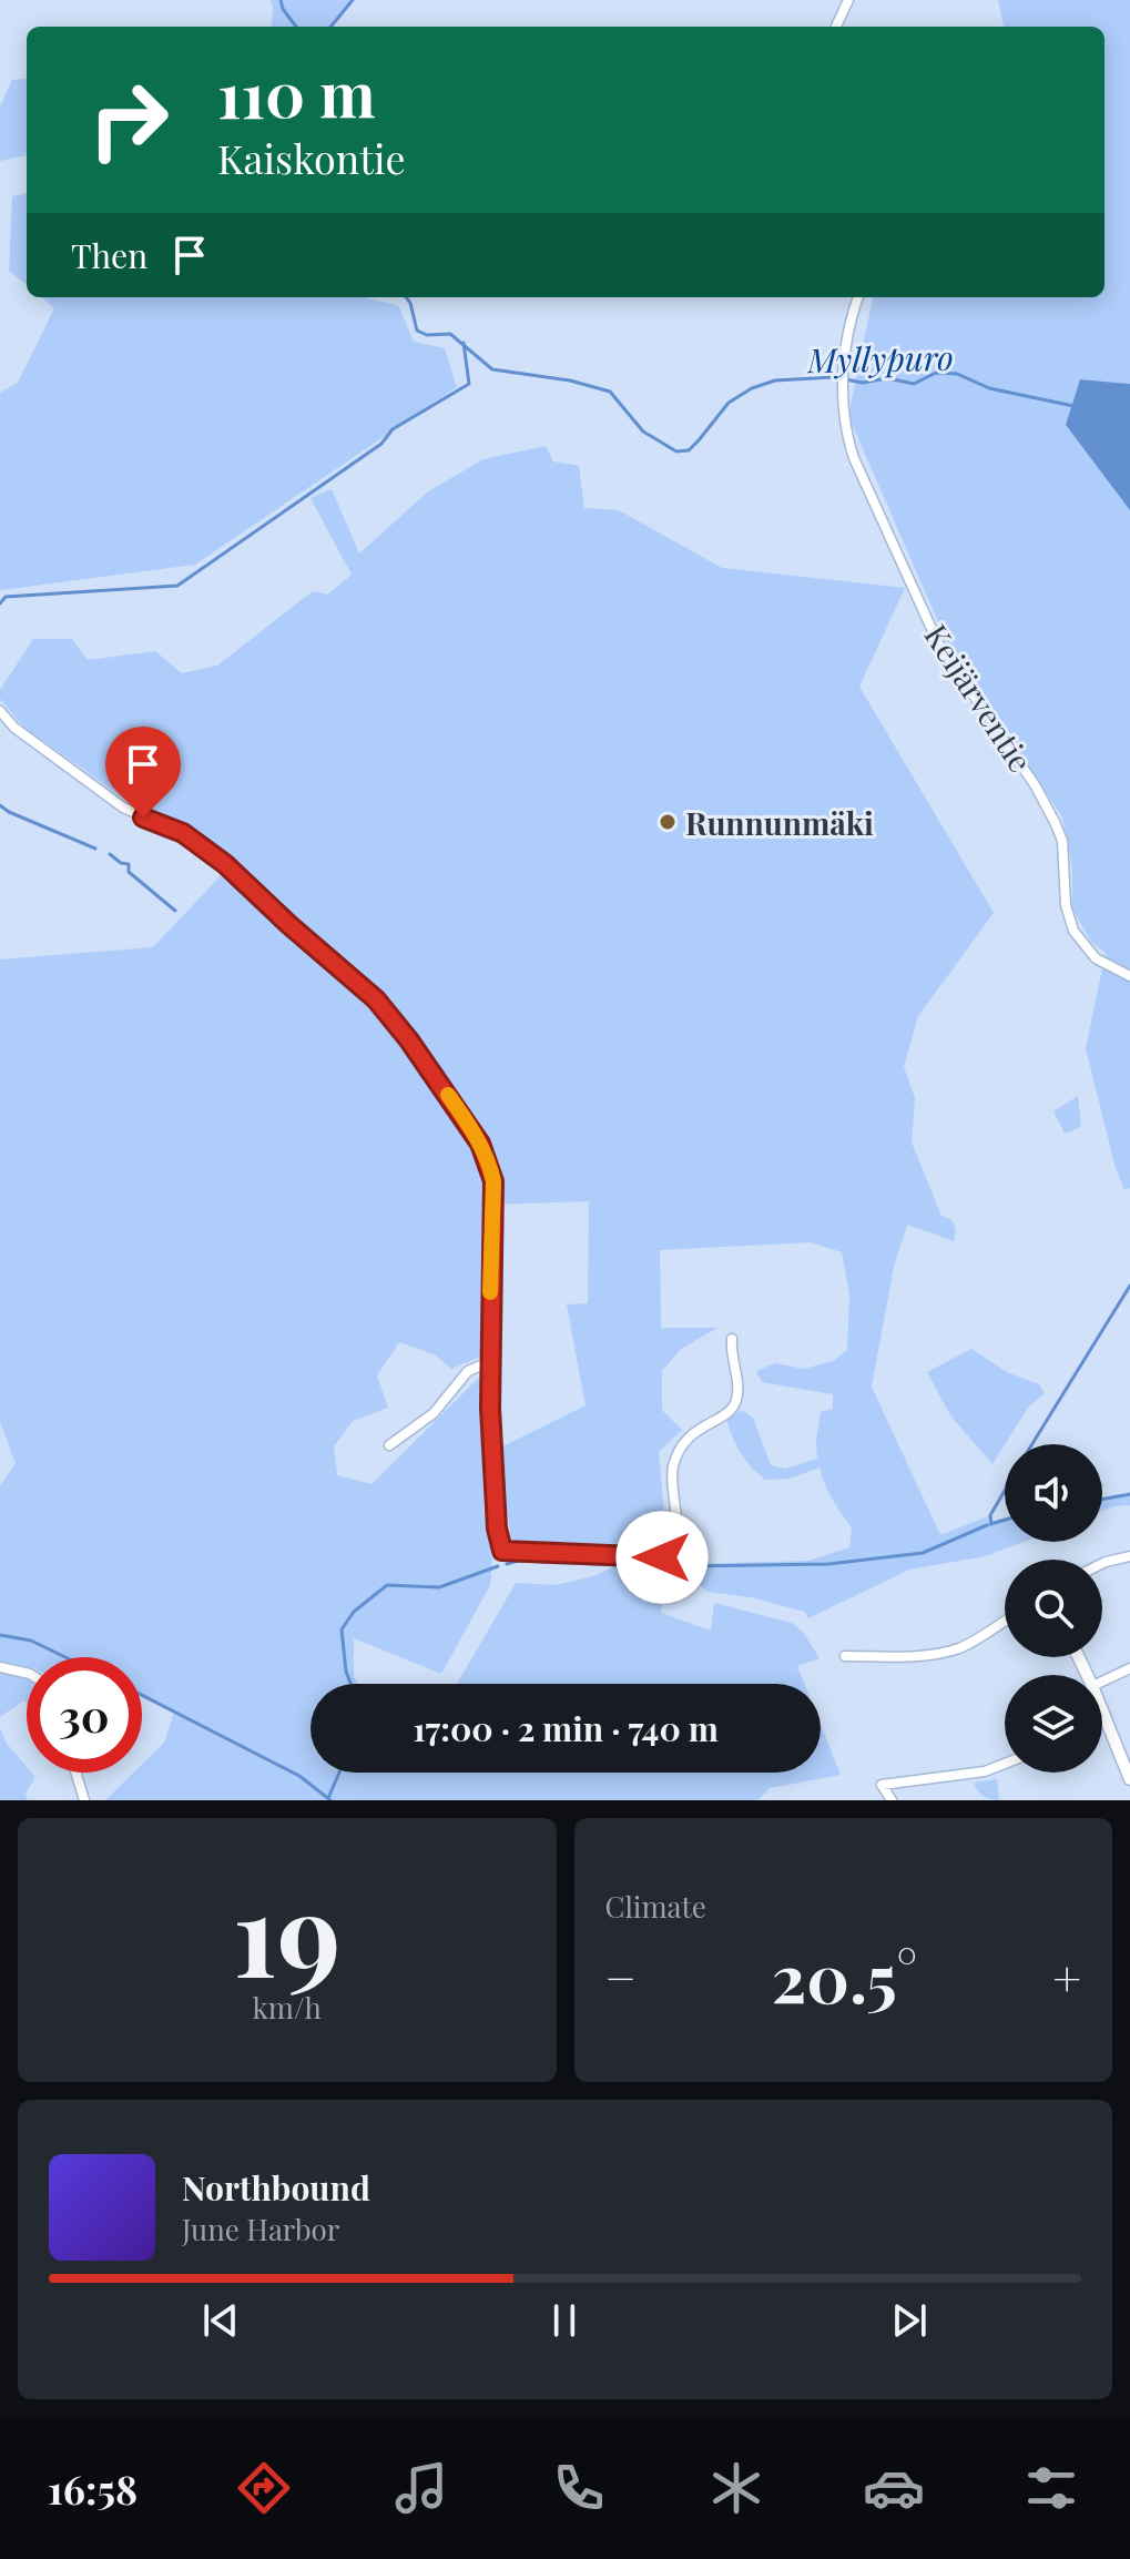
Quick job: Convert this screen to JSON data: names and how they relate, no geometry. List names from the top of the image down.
{
  "streets": {
    "street": ["Keijärventie"]
  },
  "water": ["Myllypuro"],
  "places": ["Runnunmäki"],
  "page": {
    "turn": ["110 m", "Kaiskontie"],
    "then": "Then",
    "limit": "30",
    "trip": "17:00 · 2 min · 740 m",
    "tile": [
      ["19", "km/h"],
      "Climate"
    ],
    "heat": ["−", "20.5°", "+"],
    "song": ["Northbound", "June Harbor"],
    "tabs": "16:58"
  }
}
